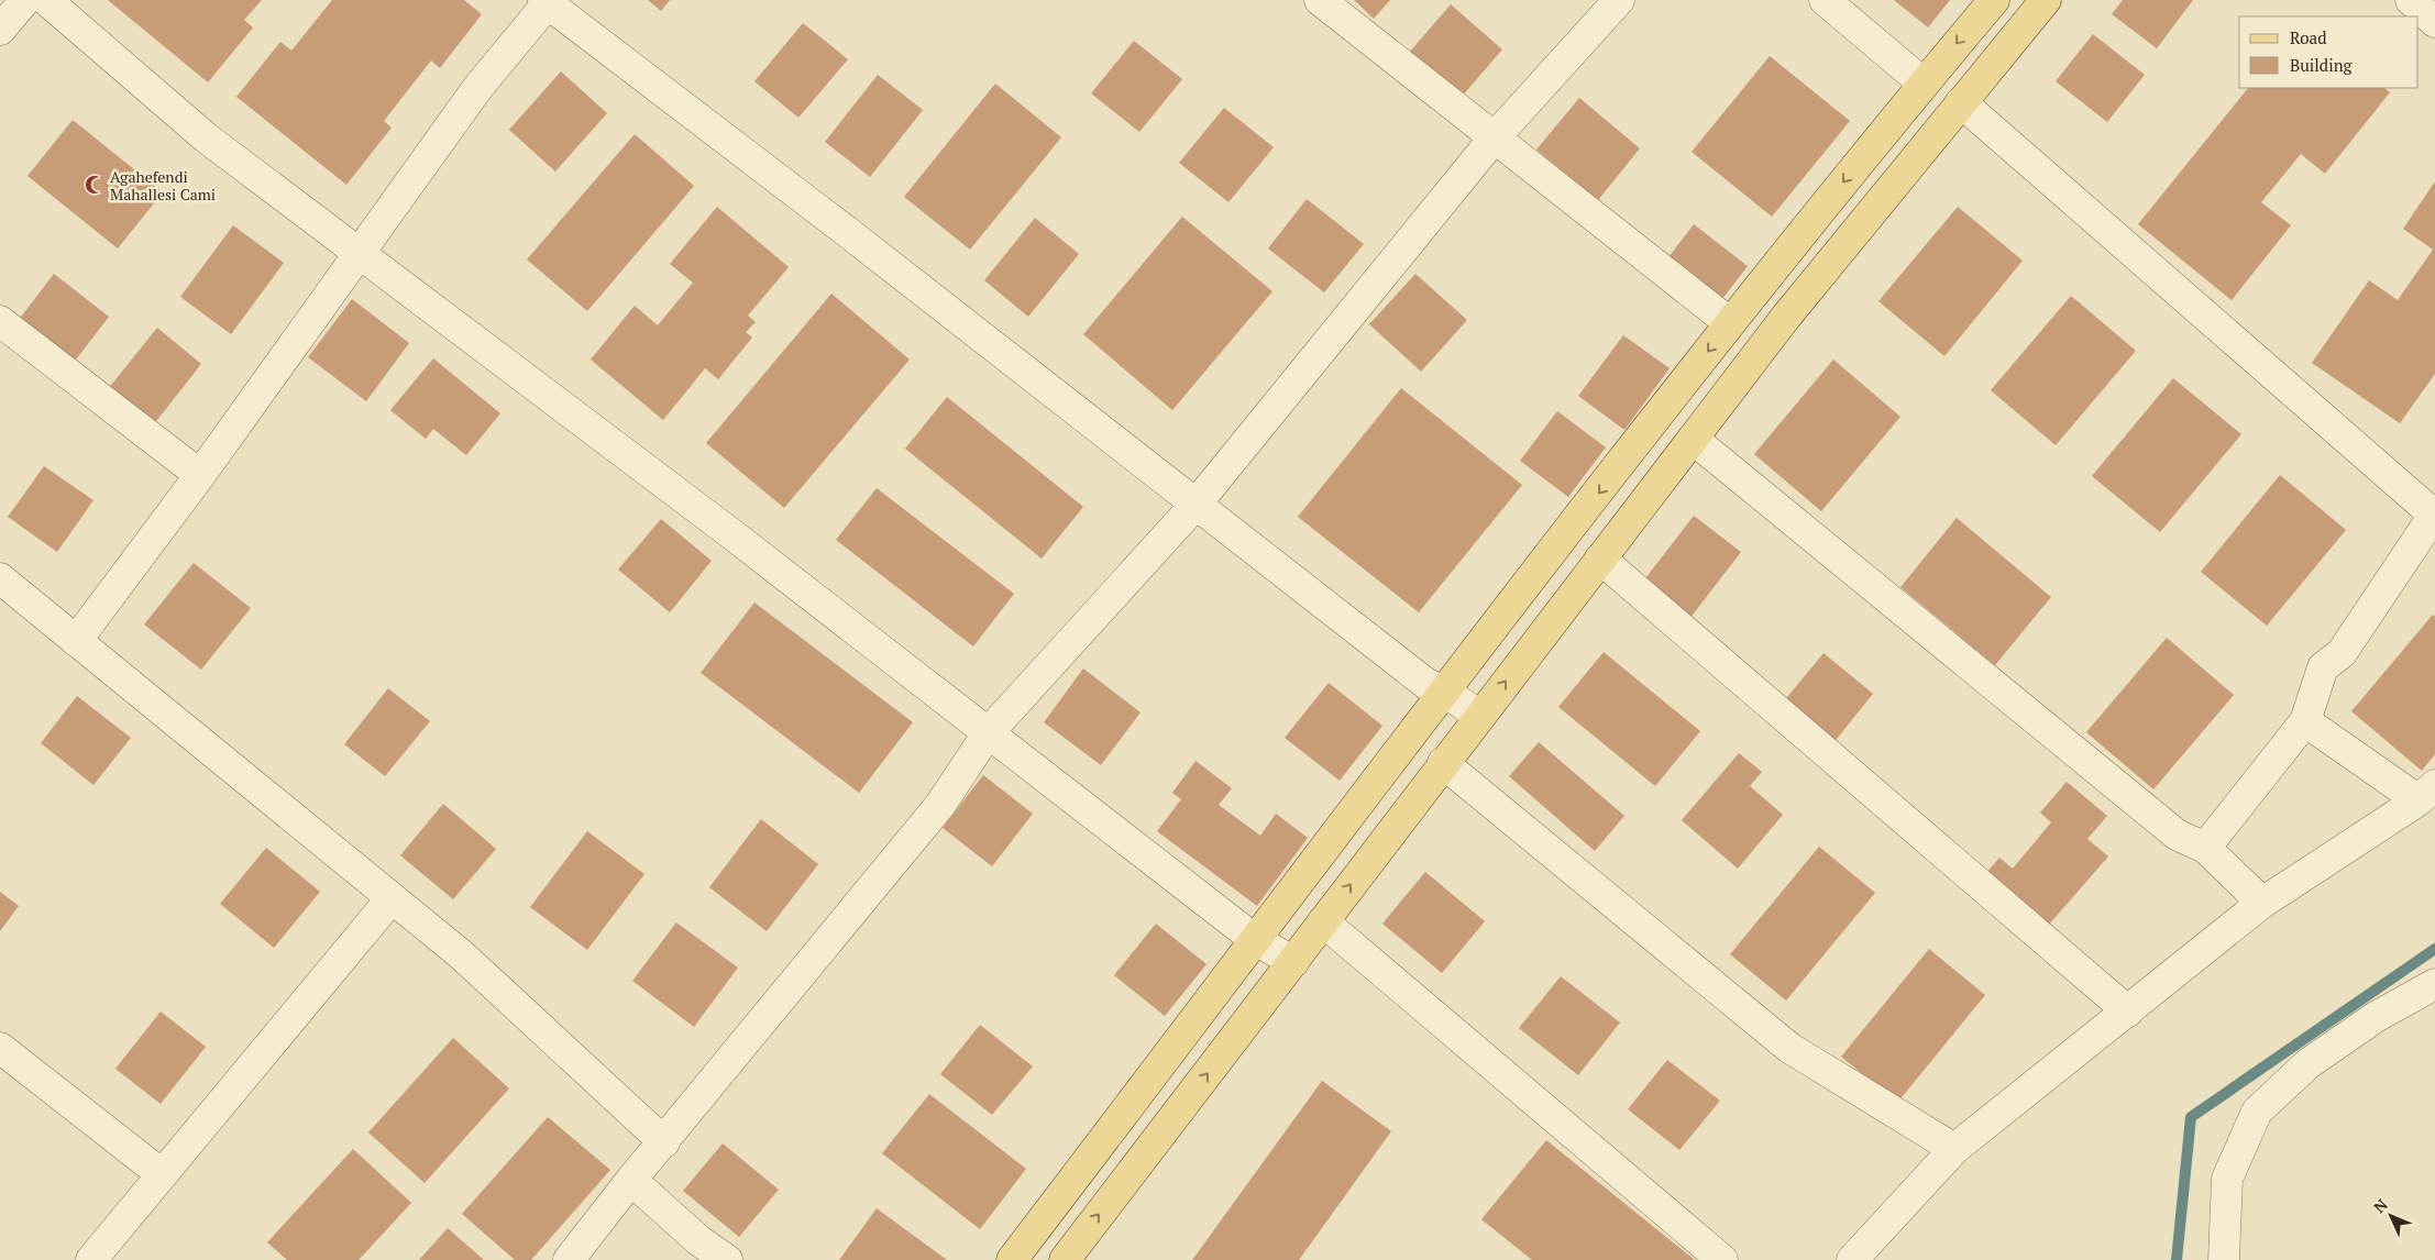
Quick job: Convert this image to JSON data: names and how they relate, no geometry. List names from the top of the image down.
{
  "places": {
    "mosque": ["Agahefendi Mahallesi Cami"]
  },
  "legend": ["Road", "Building"],
  "north": "top left"
}
